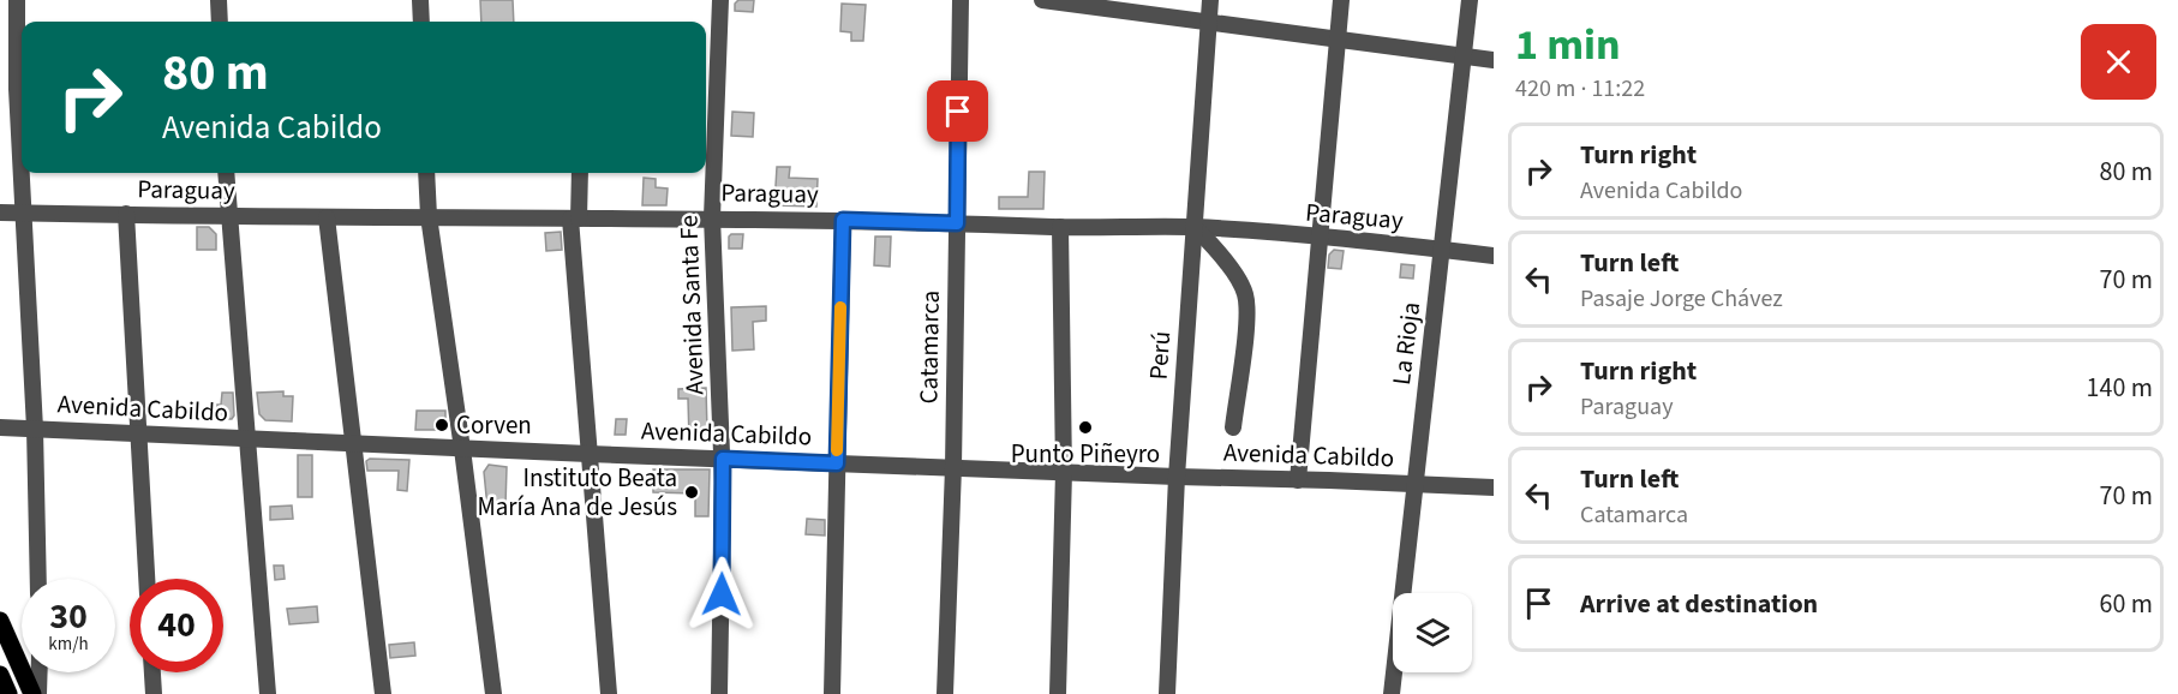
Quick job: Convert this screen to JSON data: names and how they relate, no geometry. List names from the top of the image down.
{
  "streets": {
    "street": [
      "Paraguay",
      "Avenida Santa Fe",
      "La Rioja",
      "Catamarca",
      "Perú",
      "Avenida Cabildo"
    ]
  },
  "crossings": [
    ["Paraguay", "Avenida Santa Fe"],
    ["Paraguay", "La Rioja"],
    ["Paraguay", "Catamarca"],
    ["Paraguay", "Perú"],
    ["Avenida Santa Fe", "Avenida Cabildo"],
    ["La Rioja", "Avenida Cabildo"],
    ["Catamarca", "Avenida Cabildo"],
    ["Perú", "Avenida Cabildo"]
  ],
  "places": ["Corven", "Punto Piñeyro", "Instituto Beata María Ana de Jesús"],
  "page": {
    "heading": ["1 min", "420 m · 11:22"],
    "turn": ["80 m", "Avenida Cabildo"],
    "list": [
      {
        "name": "Turn right",
        "note": "Avenida Cabildo",
        "value": "80 m"
      },
      {
        "name": "Turn left",
        "note": "Pasaje Jorge Chávez",
        "value": "70 m"
      },
      {
        "name": "Turn right",
        "note": "Paraguay",
        "value": "140 m"
      },
      {
        "name": "Turn left",
        "note": "Catamarca",
        "value": "70 m"
      },
      {
        "name": "Arrive at destination",
        "value": "60 m"
      }
    ],
    "speed": "30 km/h",
    "limit": "40"
  }
}
